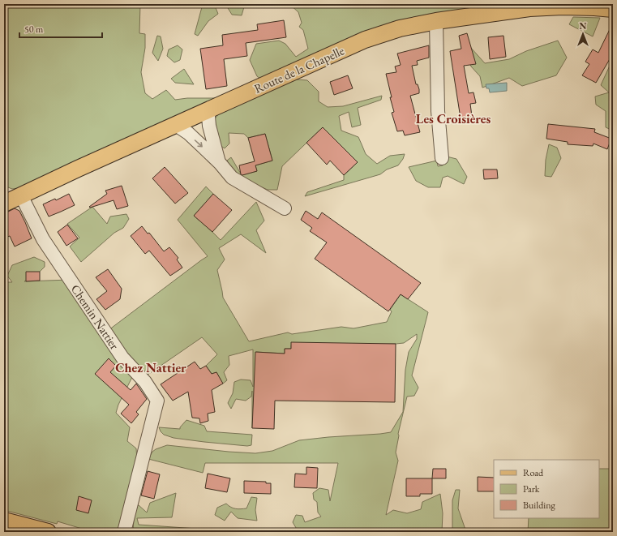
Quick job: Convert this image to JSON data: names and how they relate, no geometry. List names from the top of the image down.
{
  "streets": {
    "main road": ["Route de la Chapelle"],
    "street": ["Chemin Nattier"]
  },
  "crossings": [
    ["Route de la Chapelle", "Chemin Nattier"]
  ],
  "districts": ["Les Croisières", "Chez Nattier"],
  "legend": ["Road", "Park", "Building"],
  "scale_bar": "50 m",
  "north": "top"
}
